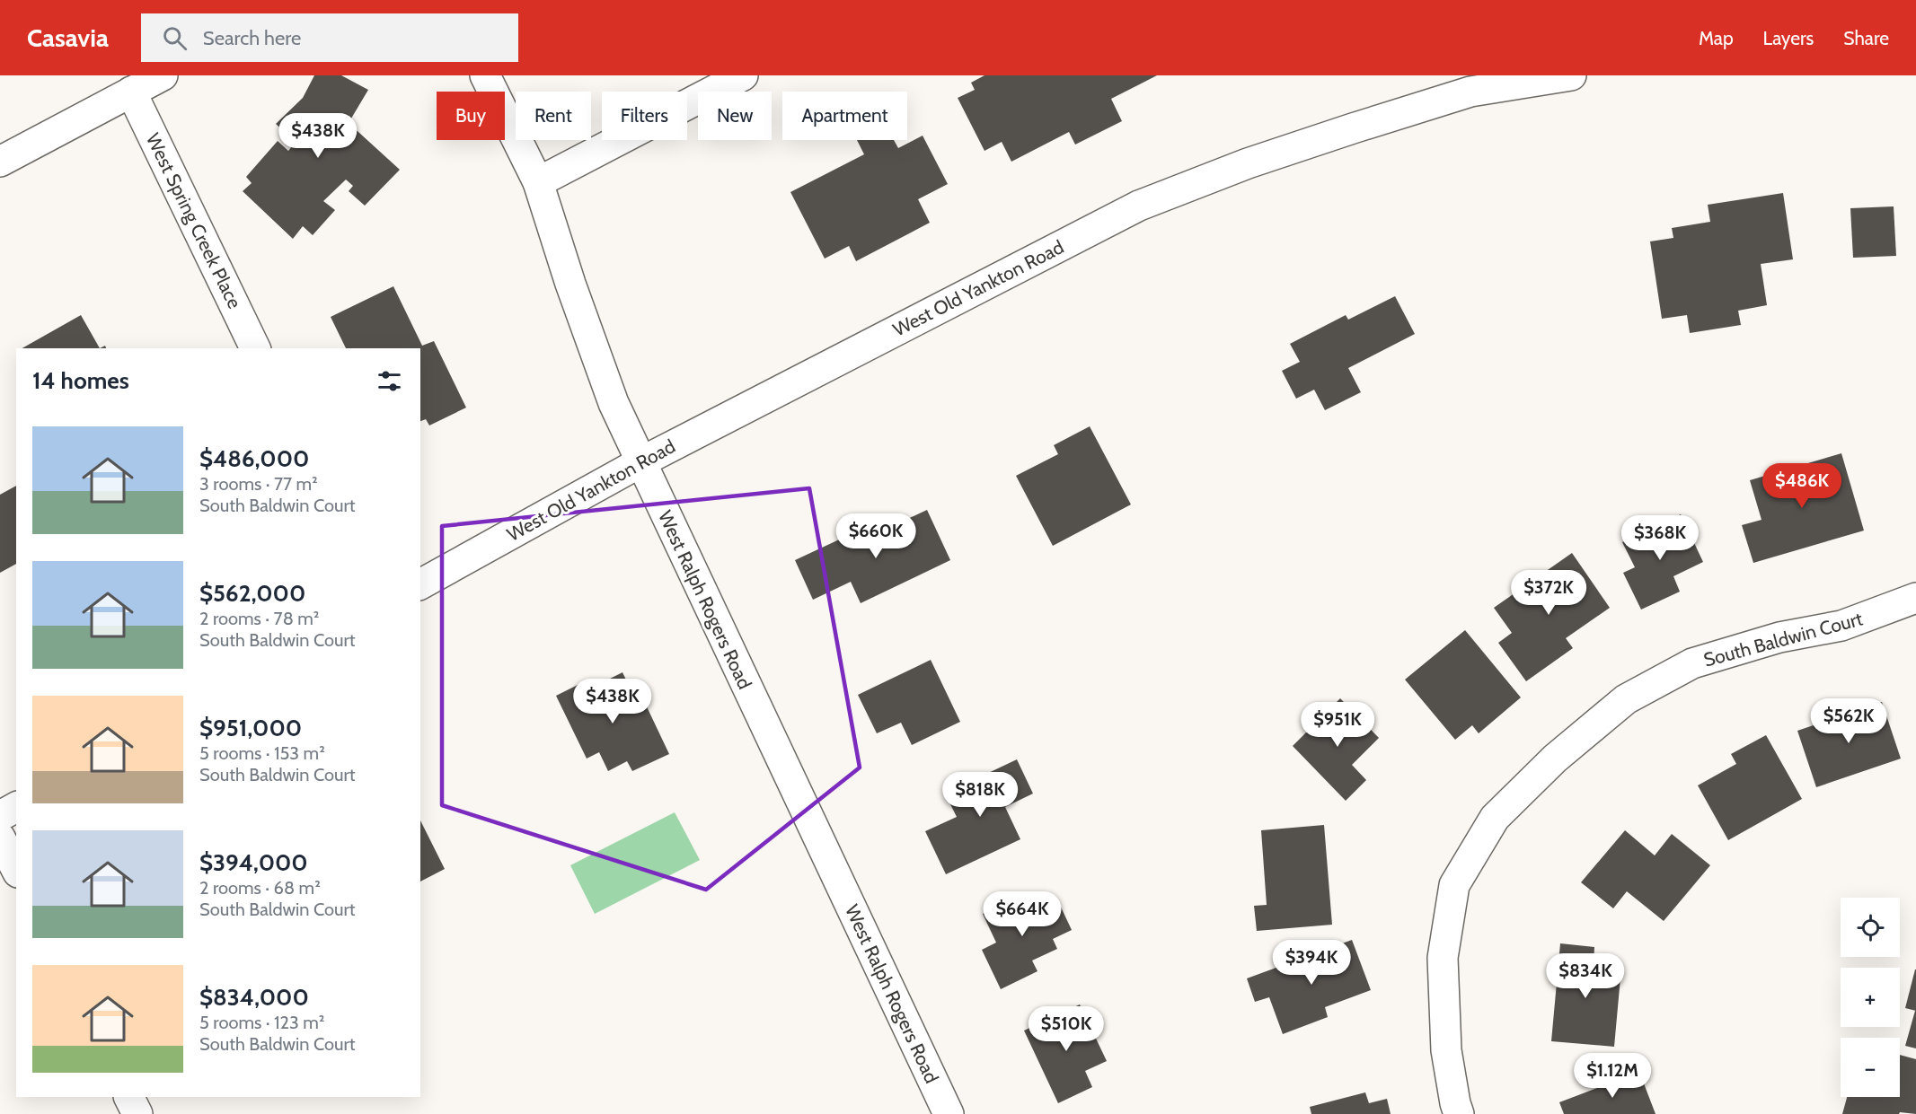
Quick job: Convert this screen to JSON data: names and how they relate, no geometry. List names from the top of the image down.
{
  "streets": {
    "street": [
      "West Spring Creek Place",
      "West Old Yankton Road",
      "West Ralph Rogers Road",
      "South Baldwin Court"
    ]
  },
  "crossings": [
    ["West Old Yankton Road", "West Ralph Rogers Road"]
  ],
  "page": {
    "header": "Casavia",
    "search": "Search here",
    "nav": ["Map", "Layers", "Share"],
    "chip": [
      "Buy",
      "Rent",
      "Filters",
      "New",
      "Apartment"
    ],
    "price": [
      "$438K",
      "$486K",
      "$660K",
      "$368K",
      "$372K",
      "$438K",
      "$562K",
      "$951K",
      "$818K",
      "$664K",
      "$394K",
      "$834K",
      "$510K",
      "$1.12M"
    ],
    "heading": "14 homes",
    "list": [
      {
        "name": "$486,000",
        "note": "3 rooms · 77 m² · South Baldwin Court"
      },
      {
        "name": "$562,000",
        "note": "2 rooms · 78 m² · South Baldwin Court"
      },
      {
        "name": "$951,000",
        "note": "5 rooms · 153 m² · South Baldwin Court"
      },
      {
        "name": "$394,000",
        "note": "2 rooms · 68 m² · South Baldwin Court"
      },
      {
        "name": "$834,000",
        "note": "5 rooms · 123 m² · South Baldwin Court"
      }
    ],
    "map_buttons": ["+", "−"]
  }
}
